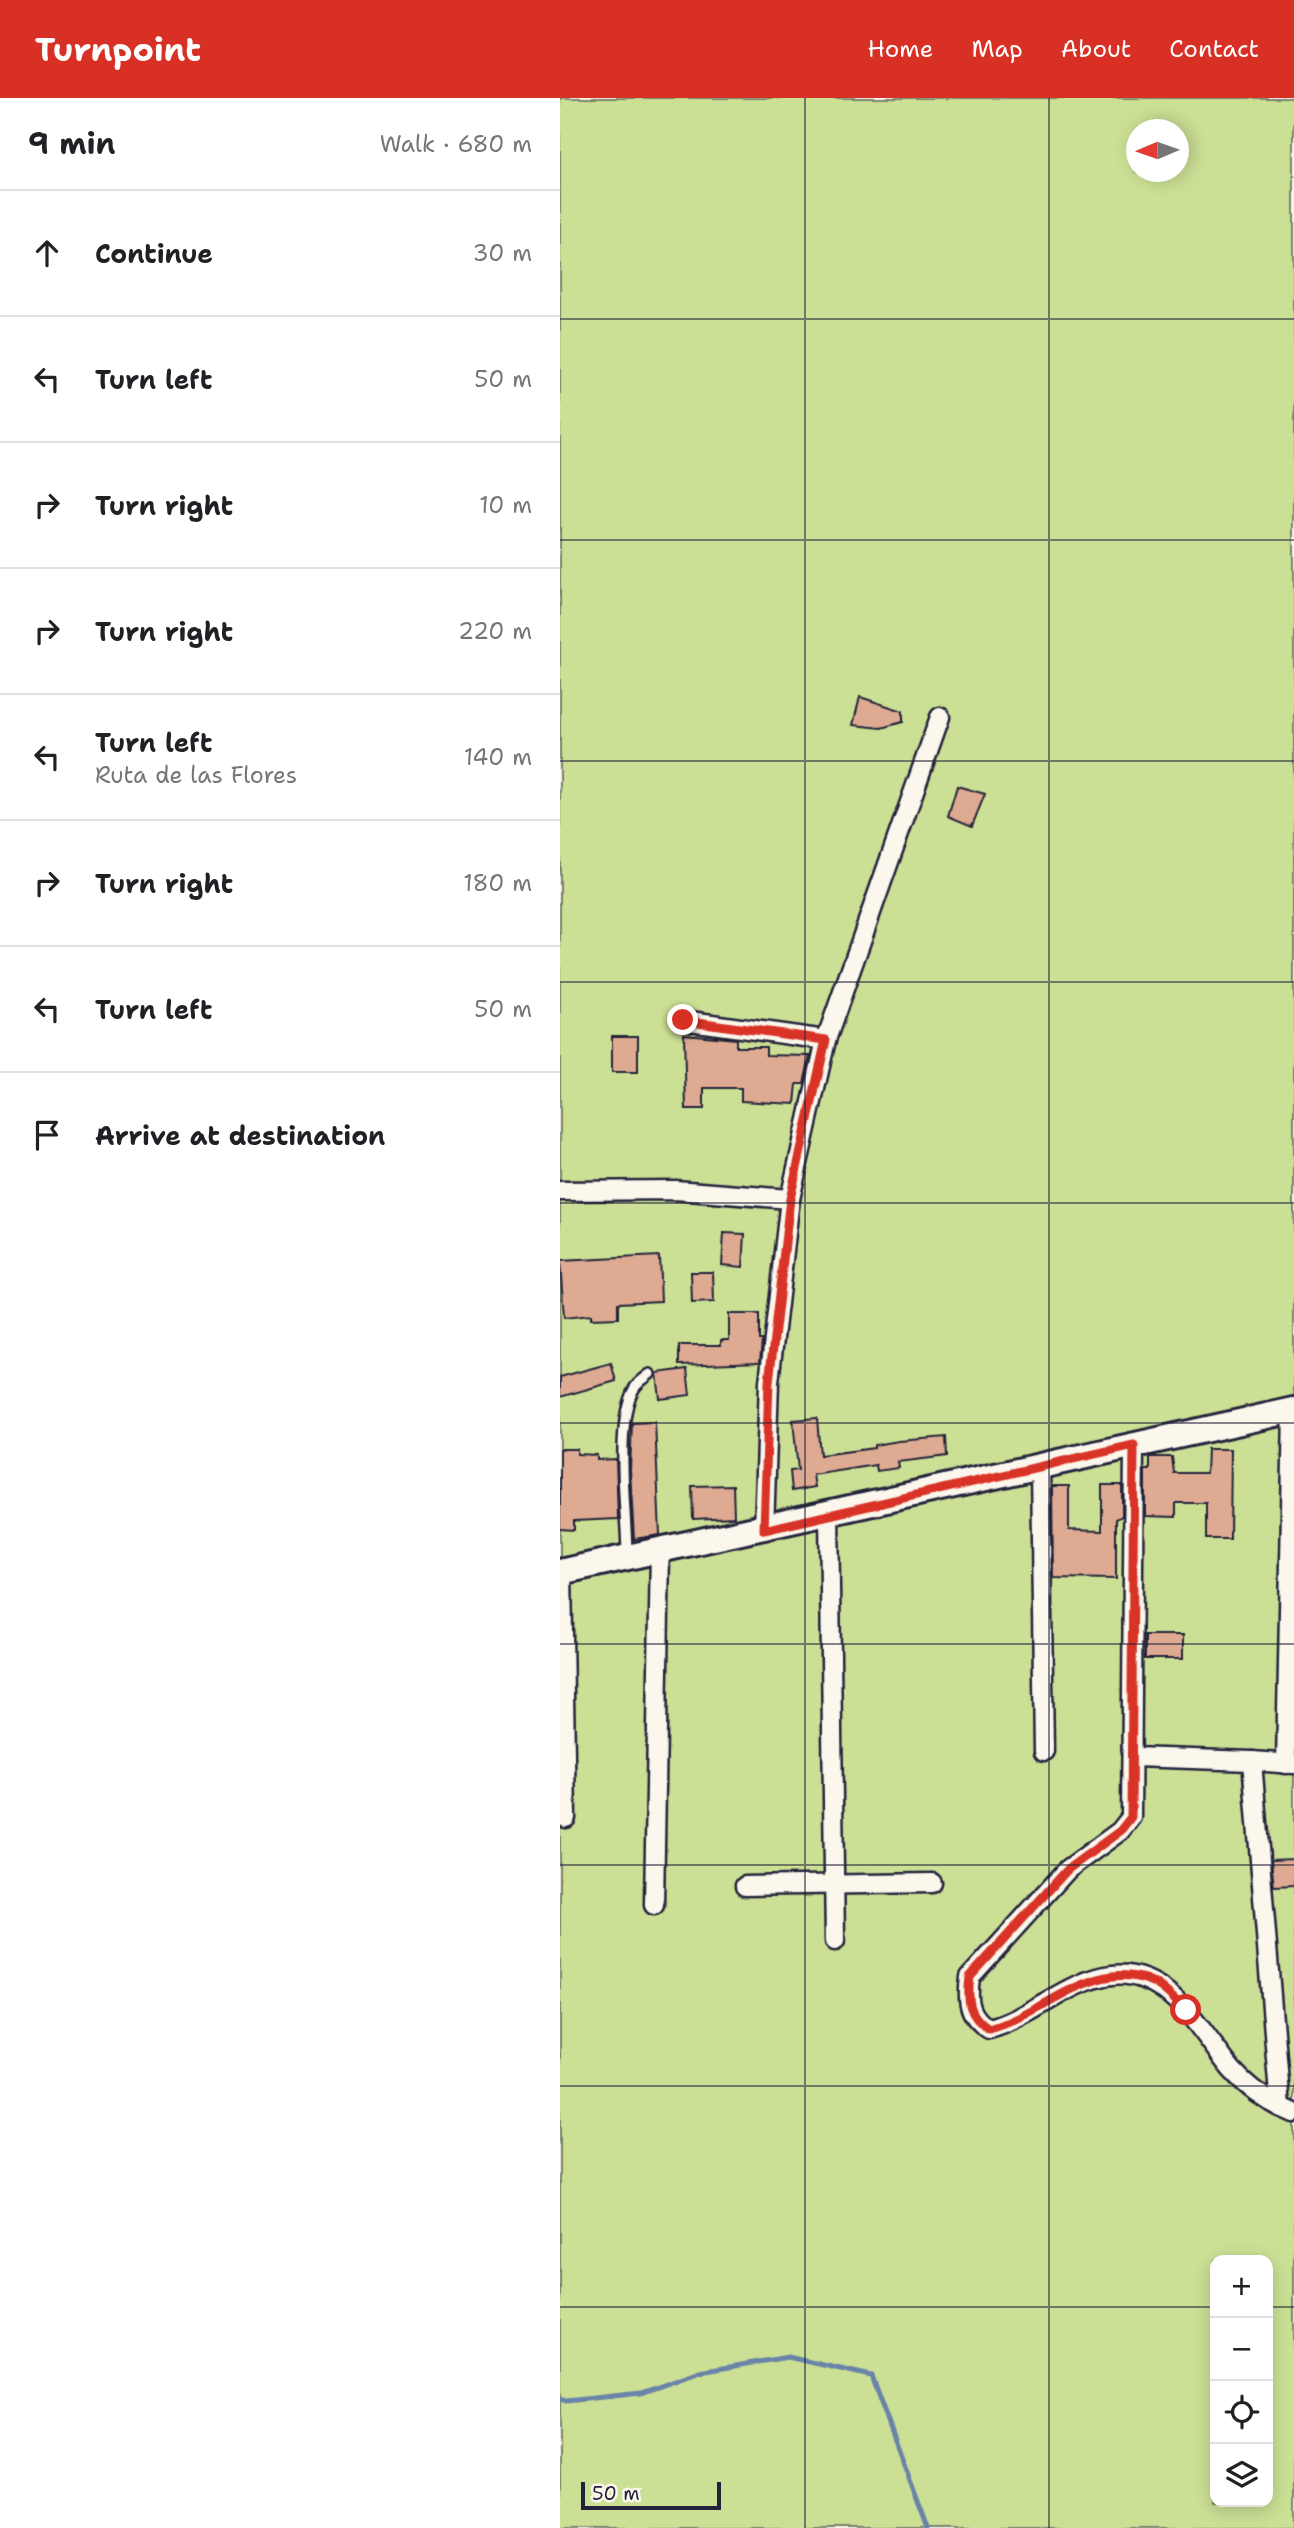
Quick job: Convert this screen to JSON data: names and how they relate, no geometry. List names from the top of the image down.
{
  "scale_bar": "50 m",
  "north": "left",
  "page": {
    "header": "Turnpoint",
    "nav": [
      "Home",
      "Map",
      "About",
      "Contact"
    ],
    "heading": ["9 min", "Walk · 680 m"],
    "list": [
      ["Continue", "30 m"],
      ["Turn left", "50 m"],
      ["Turn right", "10 m"],
      ["Turn right", "220 m"],
      ["Turn left", "Ruta de las Flores", "140 m"],
      ["Turn right", "180 m"],
      ["Turn left", "50 m"],
      "Arrive at destination"
    ],
    "map_buttons": ["+", "−"],
    "scale": "50 m"
  }
}
